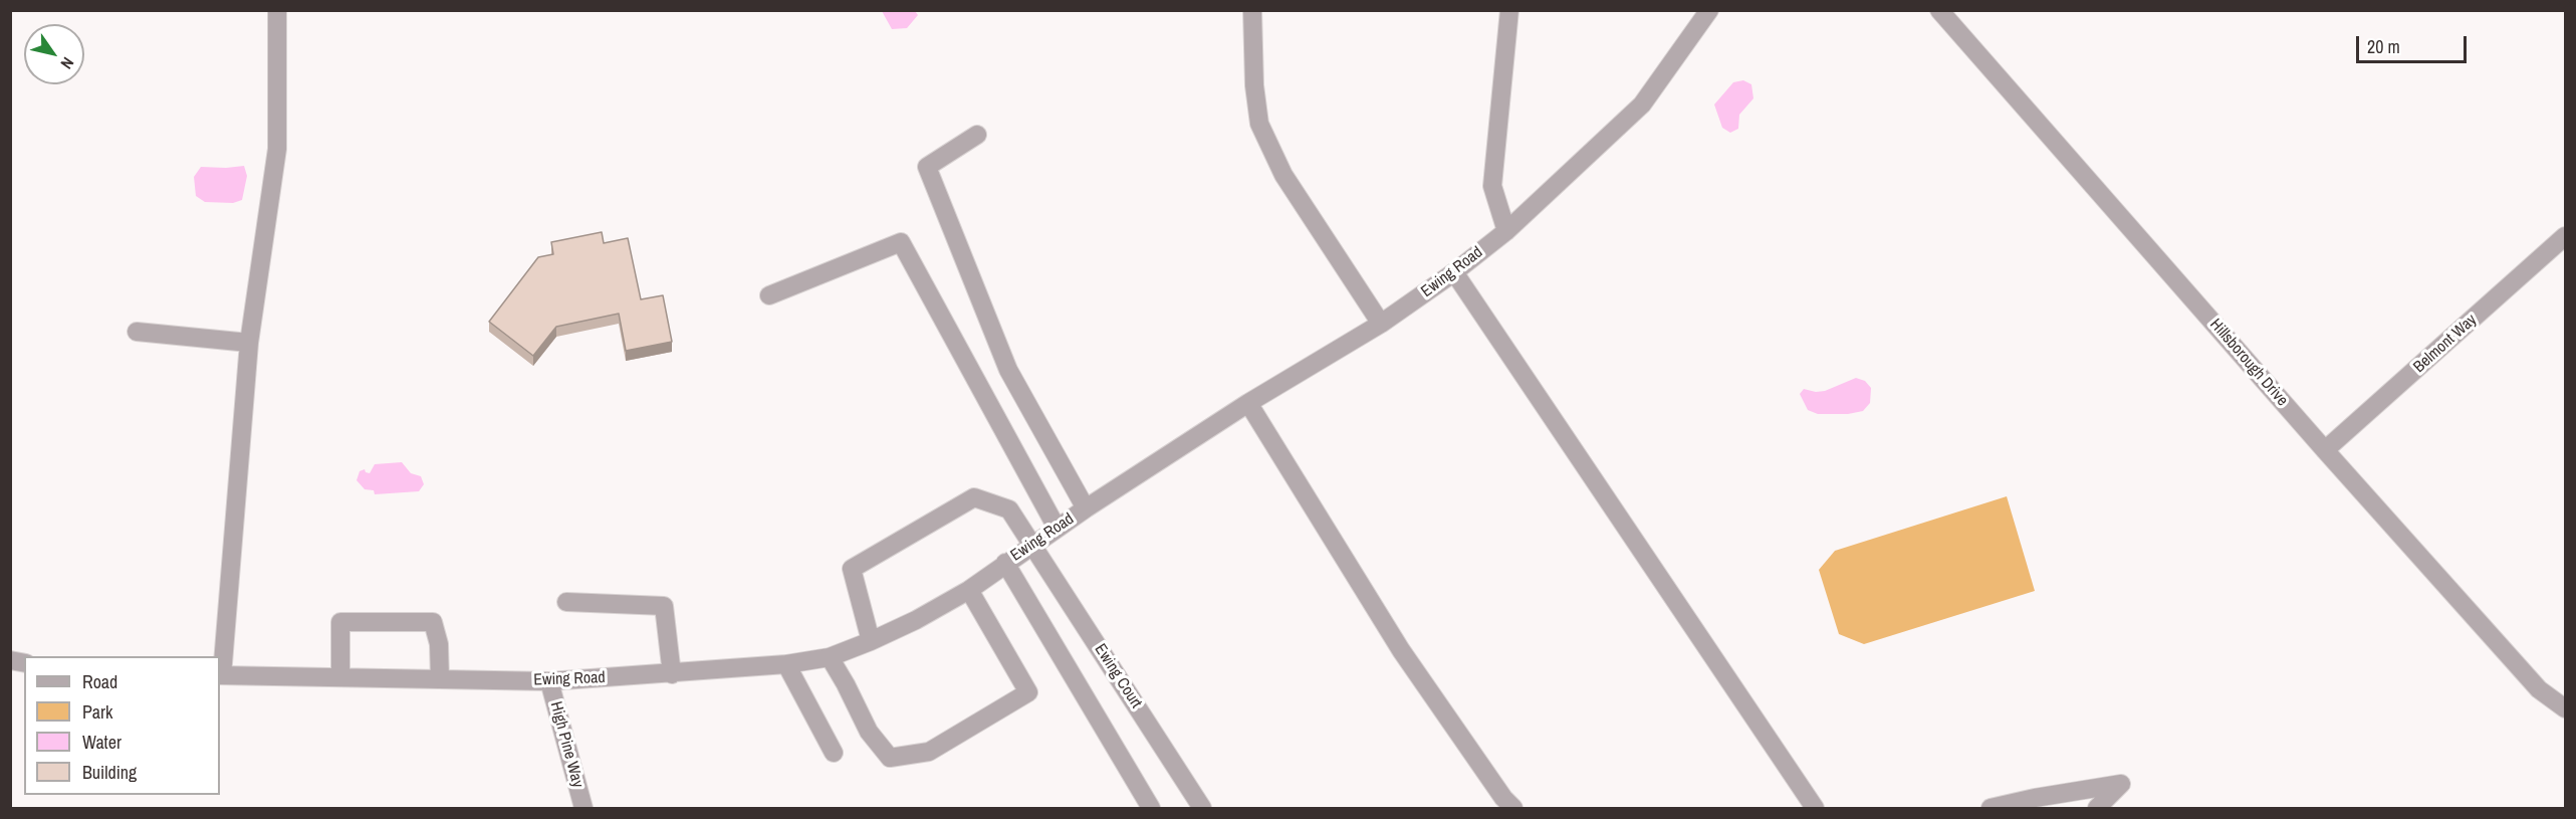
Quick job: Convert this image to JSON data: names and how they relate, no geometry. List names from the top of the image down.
{
  "streets": {
    "street": [
      "Ewing Road",
      "Belmont Way",
      "Hillsborough Drive",
      "Ewing Court",
      "High Pine Way"
    ]
  },
  "crossings": [
    ["Ewing Road", "Ewing Court"],
    ["Ewing Road", "High Pine Way"],
    ["Belmont Way", "Hillsborough Drive"]
  ],
  "legend": [
    "Road",
    "Park",
    "Water",
    "Building"
  ],
  "scale_bar": "20 m",
  "north": "bottom right"
}
